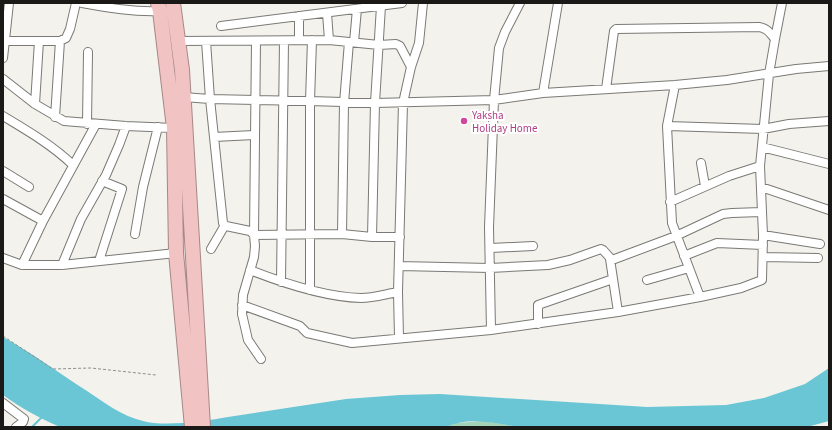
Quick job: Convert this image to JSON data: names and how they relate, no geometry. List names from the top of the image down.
{
  "places": ["Yaksha Holiday Home"]
}
